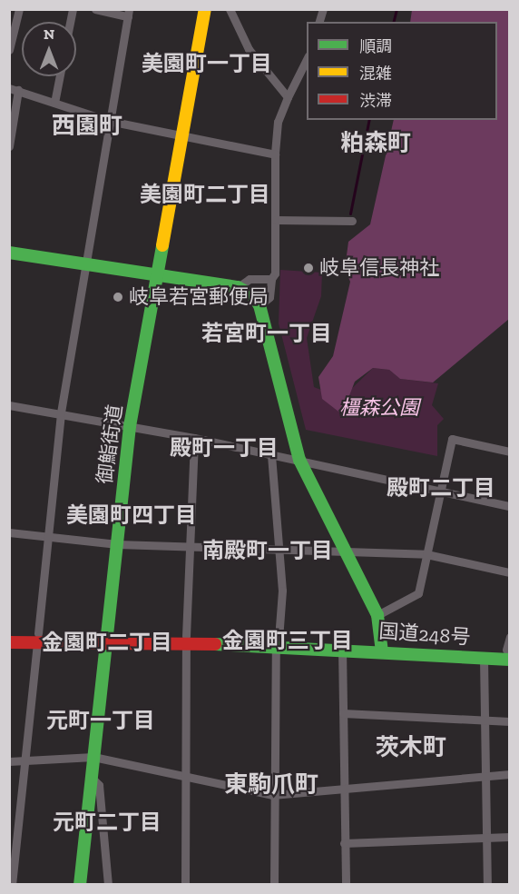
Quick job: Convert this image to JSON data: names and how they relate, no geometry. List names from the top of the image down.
{
  "streets": {
    "main road": ["御鮨街道", "国道248号"]
  },
  "crossings": [
    ["御鮨街道", "国道248号"]
  ],
  "districts": [
    "美園町一丁目",
    "西園町",
    "粕森町",
    "美園町二丁目",
    "若宮町一丁目",
    "殿町一丁目",
    "殿町二丁目",
    "美園町四丁目",
    "南殿町一丁目",
    "金園町三丁目",
    "金園町二丁目",
    "元町一丁目",
    "茨木町",
    "東駒爪町",
    "元町二丁目"
  ],
  "parks": ["橿森公園"],
  "places": ["岐阜信長神社", "岐阜若宮郵便局"],
  "legend": ["順調", "混雑", "渋滞"],
  "north": "top"
}
